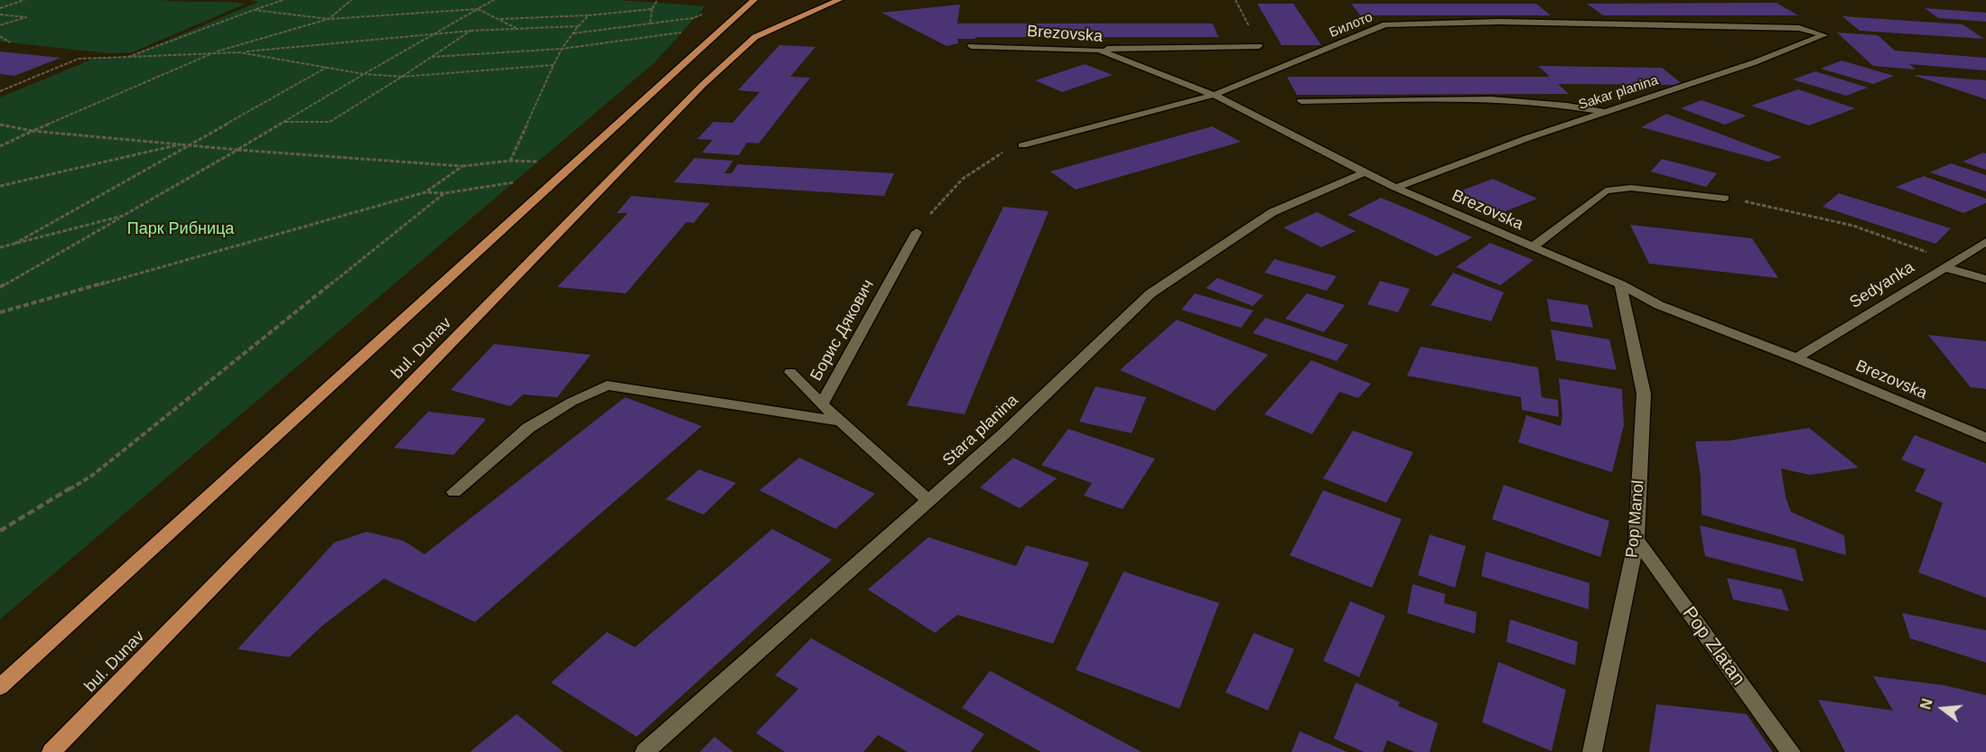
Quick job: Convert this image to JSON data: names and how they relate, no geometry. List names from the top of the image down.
{
  "streets": {
    "main road": ["bul. Dunav"],
    "street": [
      "Билото",
      "Brezovska",
      "Sakar planina",
      "Sedyanka",
      "Борис Дякович",
      "Stara planina",
      "Pop Manol",
      "Pop Zlatan"
    ]
  },
  "crossings": [
    ["Билото", "Brezovska"],
    ["Билото", "Sakar planina"],
    ["Brezovska", "Sakar planina"],
    ["Brezovska", "Sedyanka"],
    ["Brezovska", "Stara planina"],
    ["Brezovska", "Pop Manol"],
    ["Борис Дякович", "Stara planina"],
    ["Pop Manol", "Pop Zlatan"]
  ],
  "parks": ["Парк Рибница"],
  "north": "left"
}
